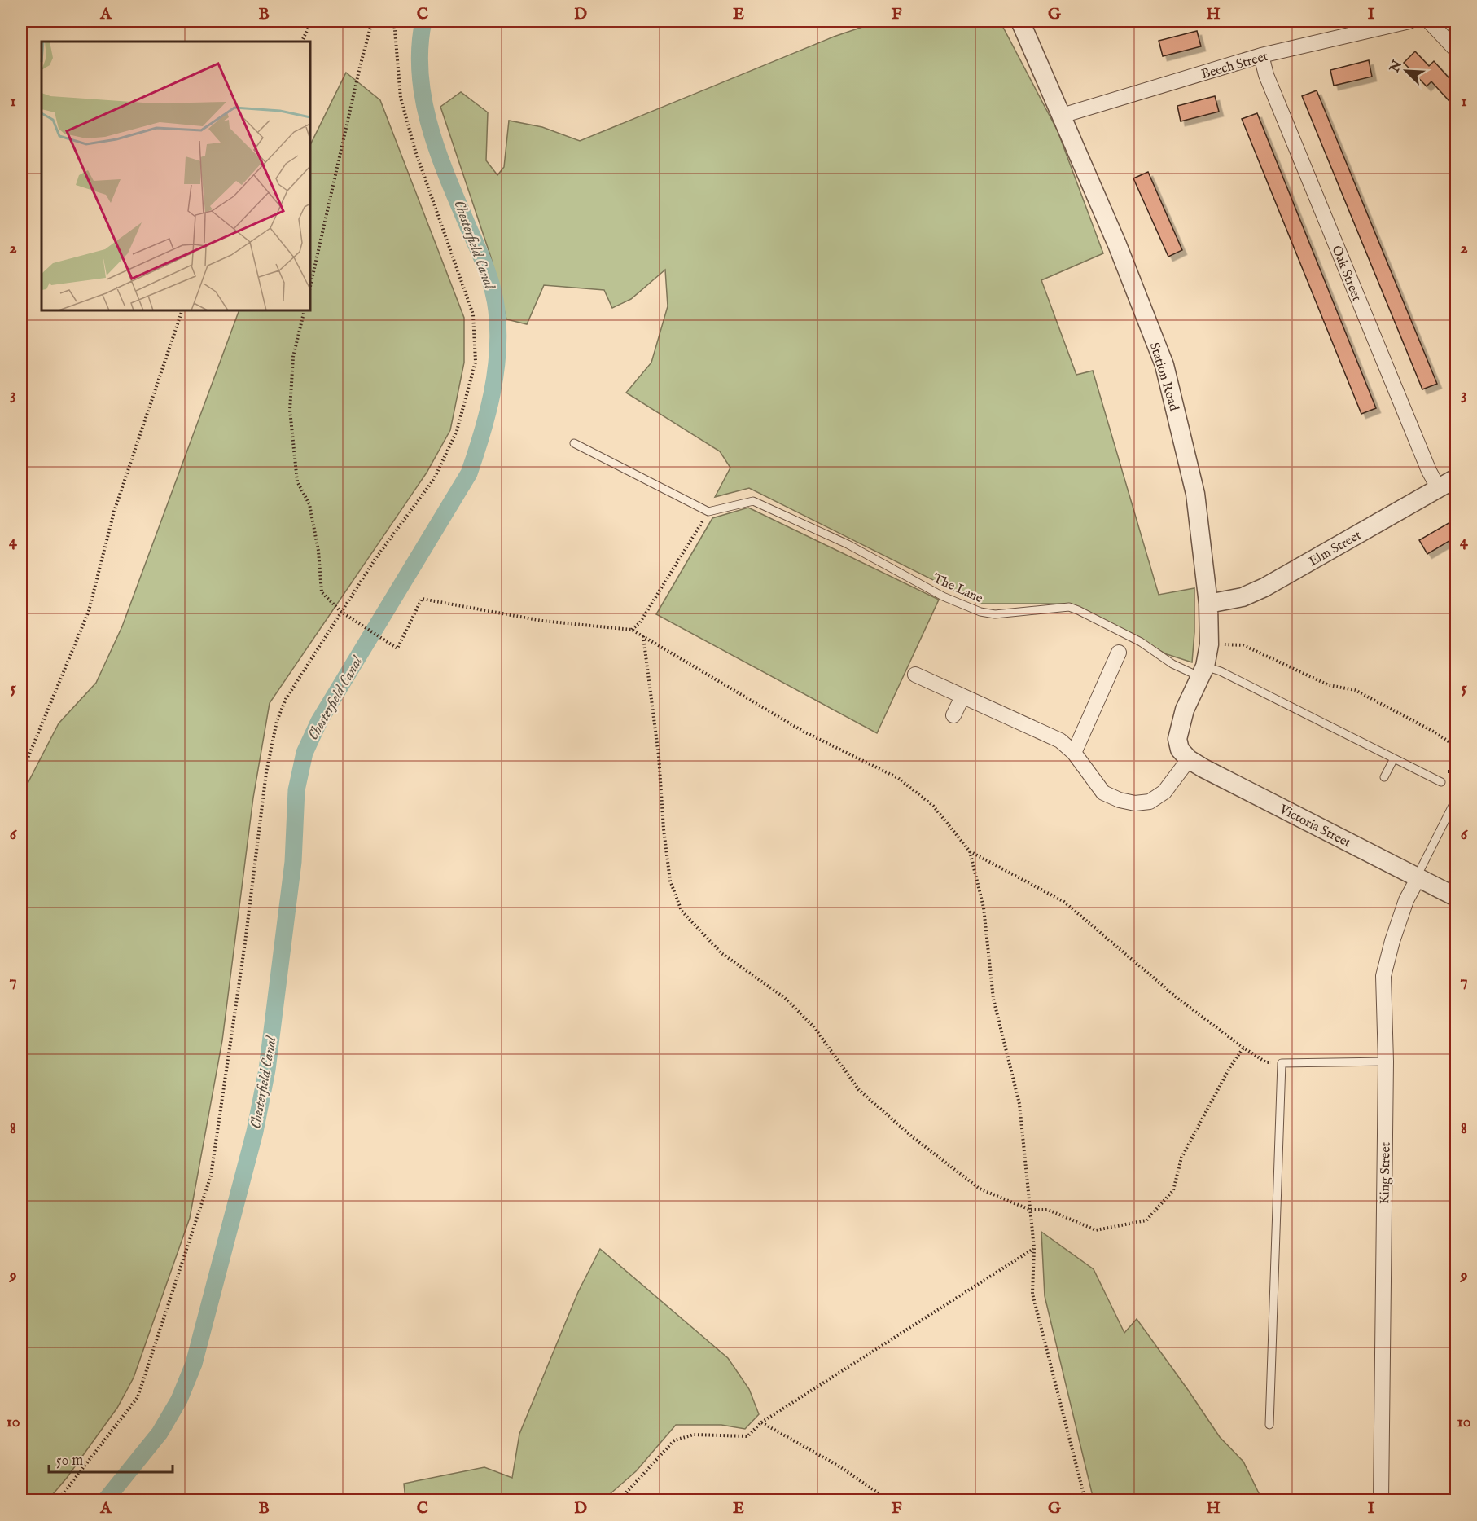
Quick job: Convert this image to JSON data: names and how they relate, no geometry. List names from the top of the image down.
{
  "streets": {
    "street": [
      "Beech Street",
      "Oak Street",
      "Station Road",
      "Elm Street",
      "Victoria Street",
      "King Street"
    ],
    "lane": ["The Lane"]
  },
  "crossings": [
    ["Beech Street", "Oak Street"],
    ["Beech Street", "Station Road"],
    ["Oak Street", "Elm Street"],
    ["Station Road", "Elm Street"],
    ["Station Road", "The Lane"],
    ["Station Road", "Victoria Street"],
    ["Victoria Street", "King Street"]
  ],
  "water": ["Chesterfield Canal"],
  "scale_bar": "50 m",
  "north": "top left",
  "grid": {
    "columns": [
      "A",
      "B",
      "C",
      "D",
      "E",
      "F",
      "G",
      "H",
      "I"
    ],
    "rows": [
      "1",
      "2",
      "3",
      "4",
      "5",
      "6",
      "7",
      "8",
      "9",
      "10"
    ]
  }
}
